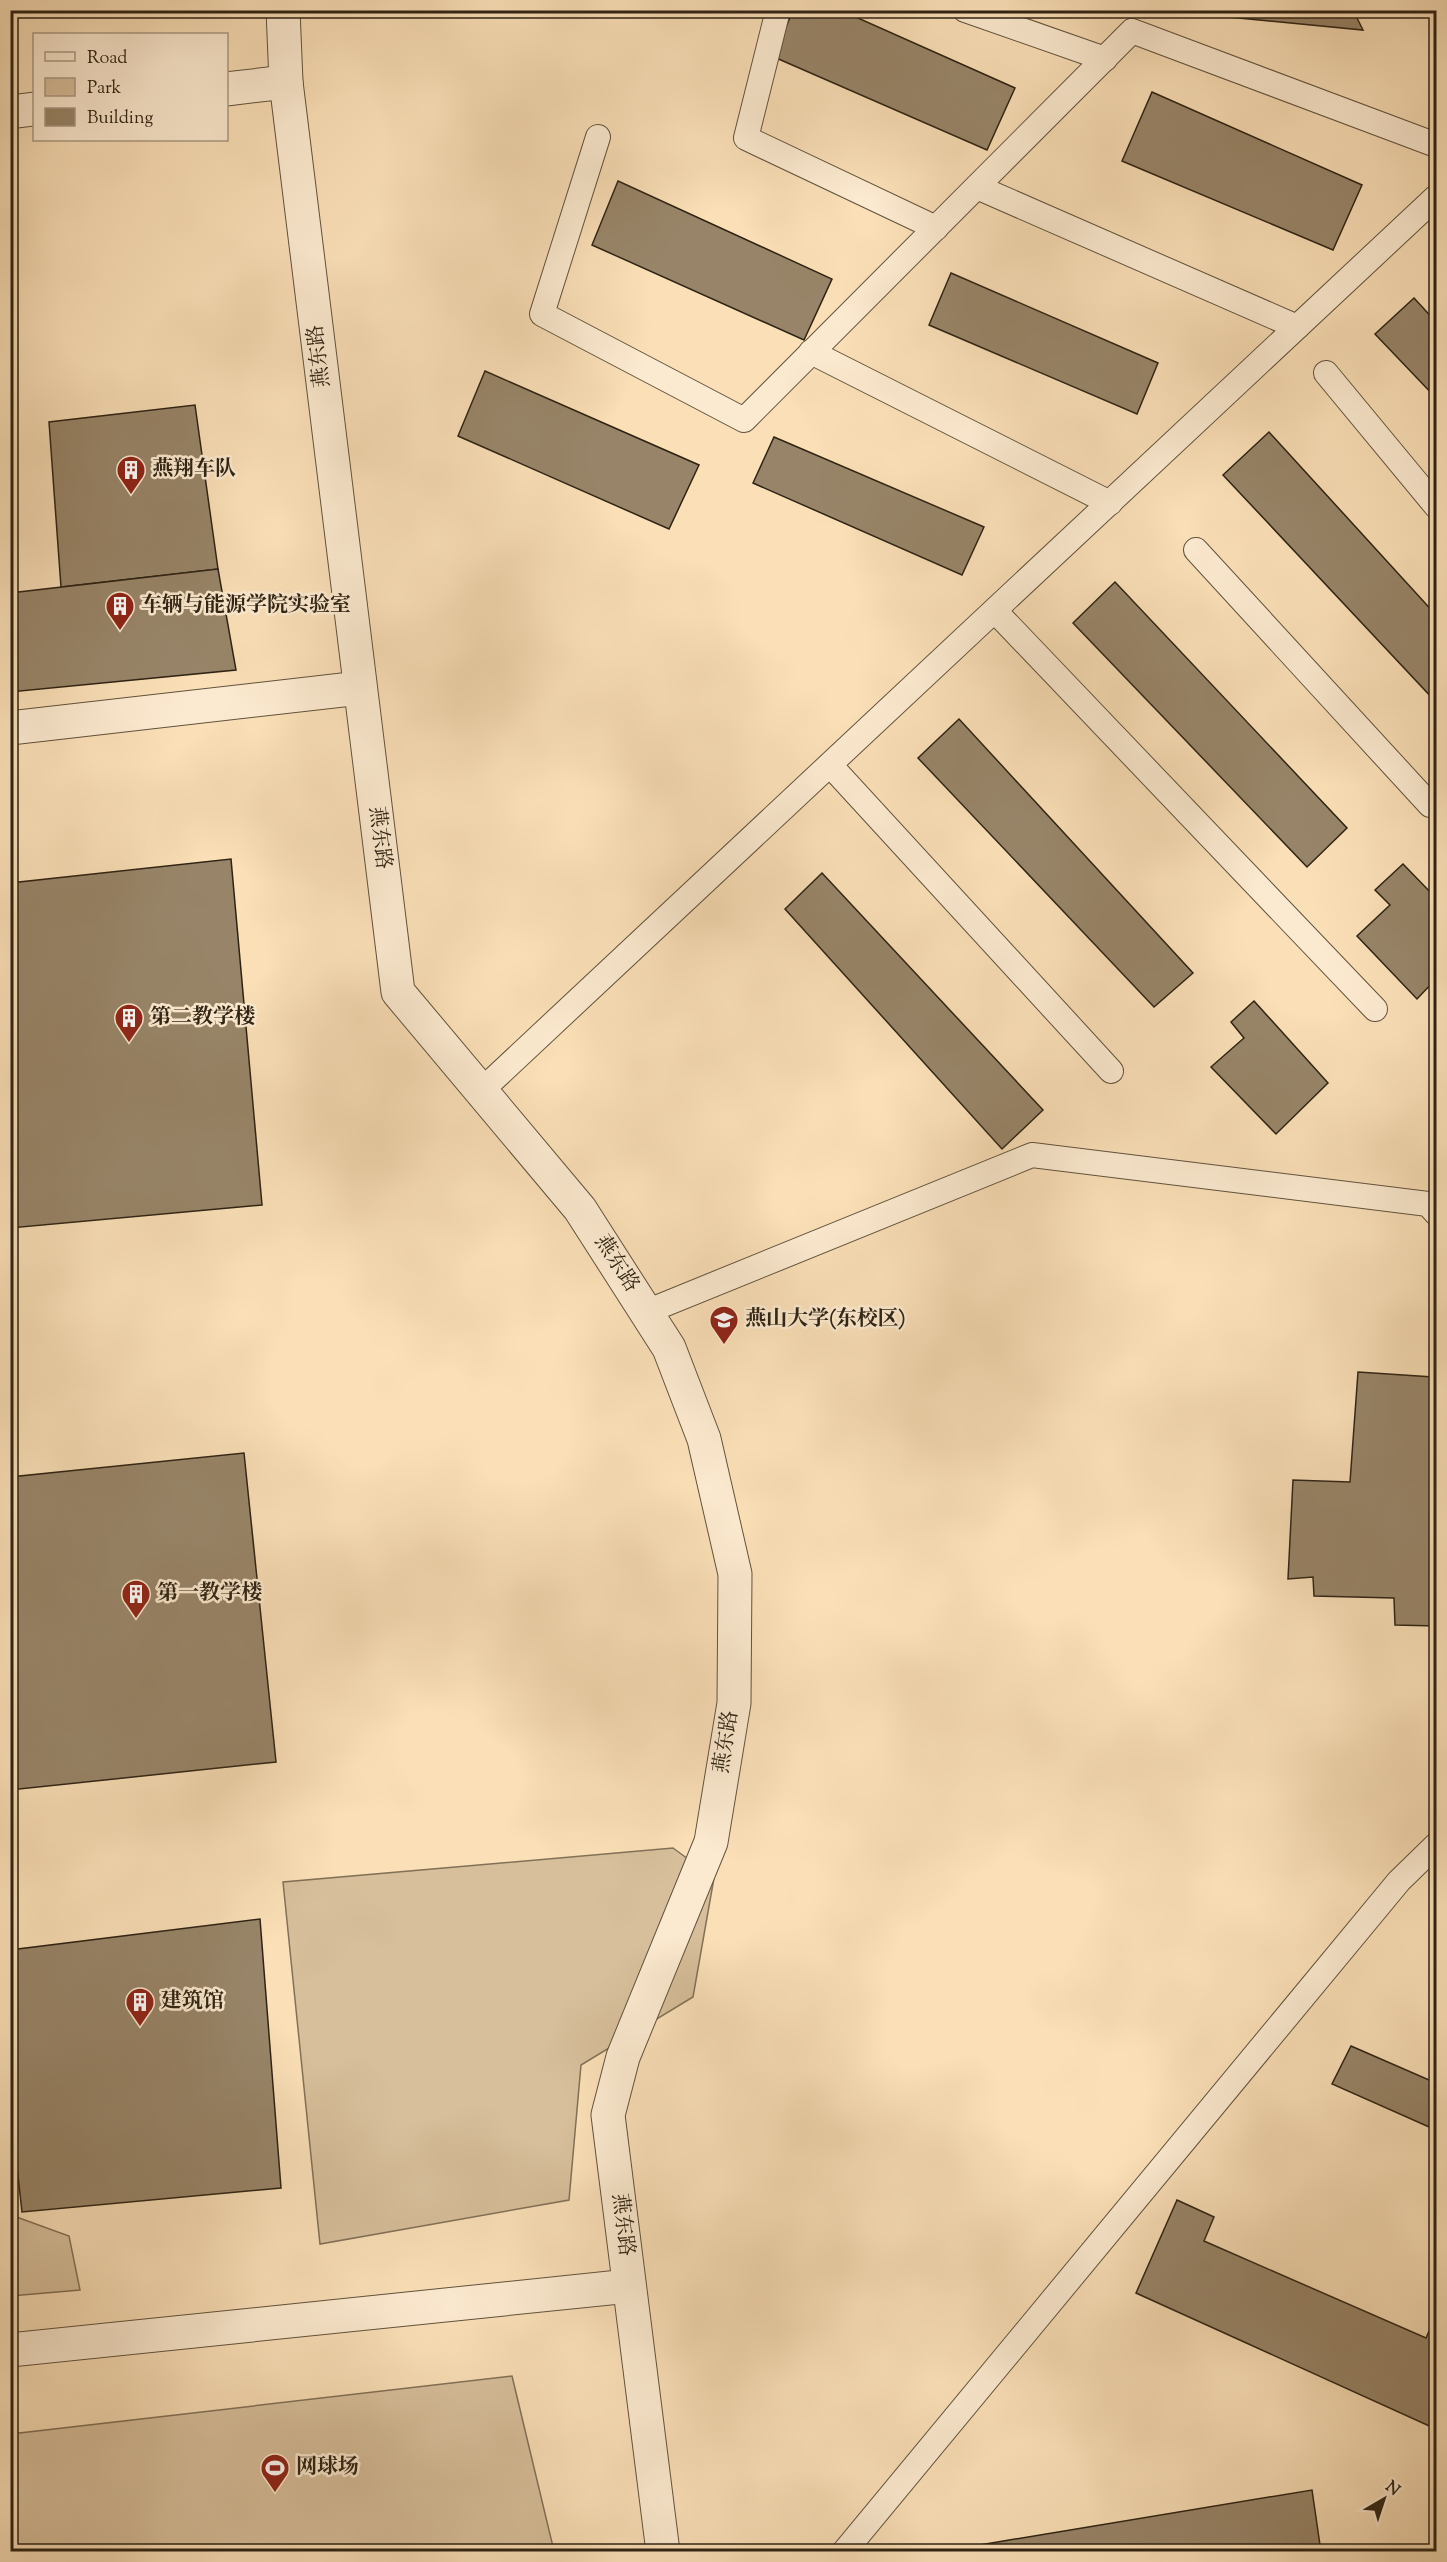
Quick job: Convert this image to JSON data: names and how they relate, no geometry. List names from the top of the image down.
{
  "streets": {
    "street": ["燕东路"]
  },
  "places": {
    "building": [
      "燕翔车队",
      "车辆与能源学院实验室",
      "第二教学楼",
      "第一教学楼",
      "建筑馆"
    ],
    "school or university": ["燕山大学(东校区)"],
    "sports": ["网球场"]
  },
  "legend": ["Road", "Park", "Building"],
  "north": "top right"
}
